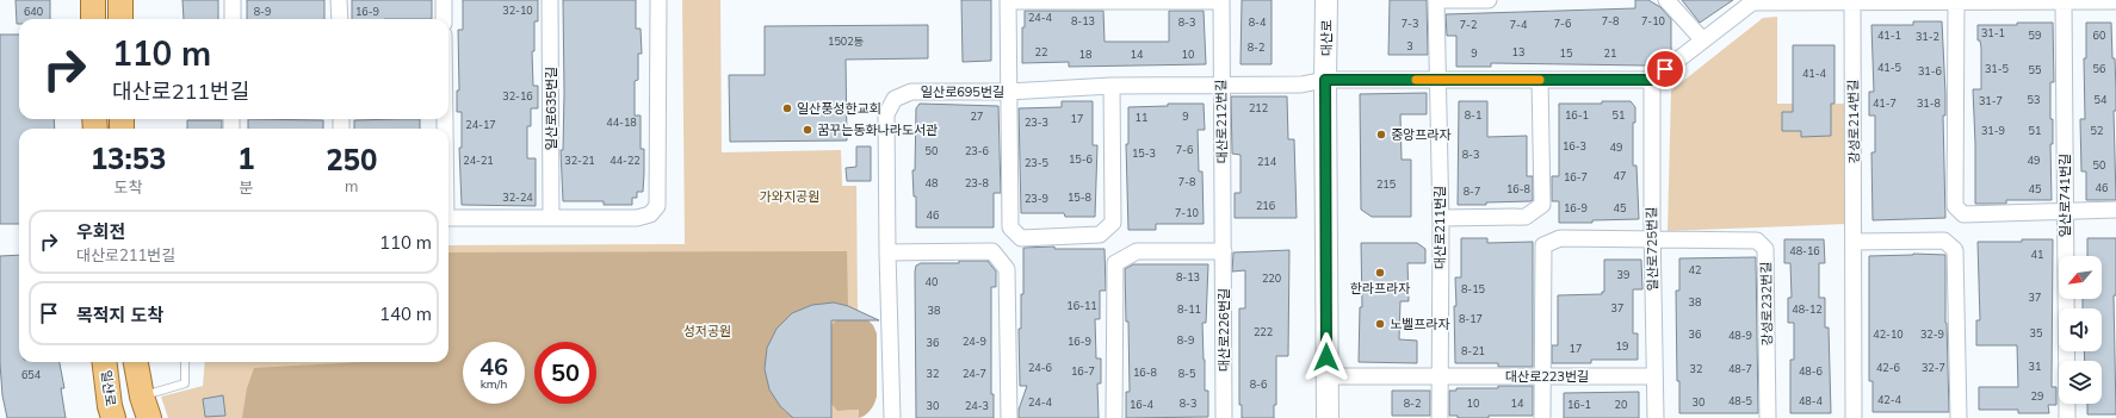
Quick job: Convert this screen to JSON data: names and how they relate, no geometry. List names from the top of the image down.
{
  "streets": {
    "main road": ["대산로", "일산로"],
    "street": [
      "일산로695번길",
      "일산로635번길",
      "대산로212번길",
      "강성로214번길",
      "일산로741번길",
      "대산로211번길",
      "일산로725번길",
      "강성로232번길",
      "대산로226번길",
      "대산로223번길"
    ]
  },
  "crossings": [
    ["대산로", "일산로695번길"],
    ["대산로", "대산로223번길"],
    ["일산로695번길", "대산로212번길"],
    ["대산로212번길", "대산로226번길"],
    ["대산로211번길", "대산로223번길"],
    ["일산로725번길", "강성로232번길"],
    ["일산로725번길", "대산로223번길"],
    ["강성로232번길", "대산로223번길"]
  ],
  "parks": ["가와지공원", "성저공원"],
  "places": [
    "일산풍성한교회",
    "꿈꾸는동화나라도서관",
    "중앙프라자",
    "한라프라자",
    "노벨프라자"
  ],
  "house_numbers": [
    "32-10",
    "640",
    "8-9",
    "16-9",
    "24-4",
    "8-13",
    "7-8",
    "7-10",
    "8-3",
    "8-4",
    "7-3",
    "7-6",
    "7-2",
    "7-4",
    "31-1",
    "41-1",
    "59",
    "60",
    "31-2",
    "1502동",
    "3",
    "8-2",
    "22",
    "13",
    "9",
    "15",
    "21",
    "18",
    "14",
    "10",
    "41-5",
    "31-5",
    "56",
    "55",
    "31-6",
    "41-4",
    "32-16",
    "53",
    "54",
    "31-7",
    "41-7",
    "31-8",
    "212",
    "8-1",
    "16-1",
    "51",
    "27",
    "9",
    "11",
    "17",
    "44-18",
    "23-3",
    "24-17",
    "31-9",
    "51",
    "52",
    "16-3",
    "49",
    "7-6",
    "50",
    "23-6",
    "15-3",
    "8-3",
    "15-6",
    "24-21",
    "32-21",
    "44-22",
    "49",
    "214",
    "23-5",
    "50",
    "47",
    "16-7",
    "7-8",
    "48",
    "23-8",
    "215",
    "46",
    "16-8",
    "45",
    "8-7",
    "32-24",
    "15-8",
    "23-9",
    "216",
    "16-9",
    "45",
    "7-10",
    "46",
    "48-16",
    "41",
    "42",
    "39",
    "8-13",
    "220",
    "40",
    "8-15",
    "37",
    "38",
    "16-11",
    "37",
    "8-11",
    "48-12",
    "38",
    "8-17",
    "222",
    "35",
    "36",
    "42-10",
    "32-9",
    "48-9",
    "8-9",
    "24-9",
    "16-9",
    "36",
    "19",
    "17",
    "8-21",
    "31",
    "24-6",
    "42-6",
    "32-7",
    "32",
    "48-7",
    "16-7",
    "48-6",
    "16-8",
    "32",
    "24-7",
    "8-5",
    "654",
    "8-6",
    "29",
    "42-4",
    "48-5",
    "48-4",
    "24-4",
    "30",
    "8-3",
    "8-2",
    "10",
    "14",
    "16-4",
    "16-1",
    "20",
    "30",
    "24-3"
  ],
  "north": "bottom left",
  "page": {
    "turn": ["110 m", "대산로211번길"],
    "eta": [
      "13:53",
      "도착",
      "1",
      "분",
      "250",
      "m"
    ],
    "list": [
      {
        "name": "우회전",
        "note": "대산로211번길",
        "value": "110 m"
      },
      {
        "name": "목적지 도착",
        "value": "140 m"
      }
    ],
    "speed": "46 km/h",
    "limit": "50"
  }
}
